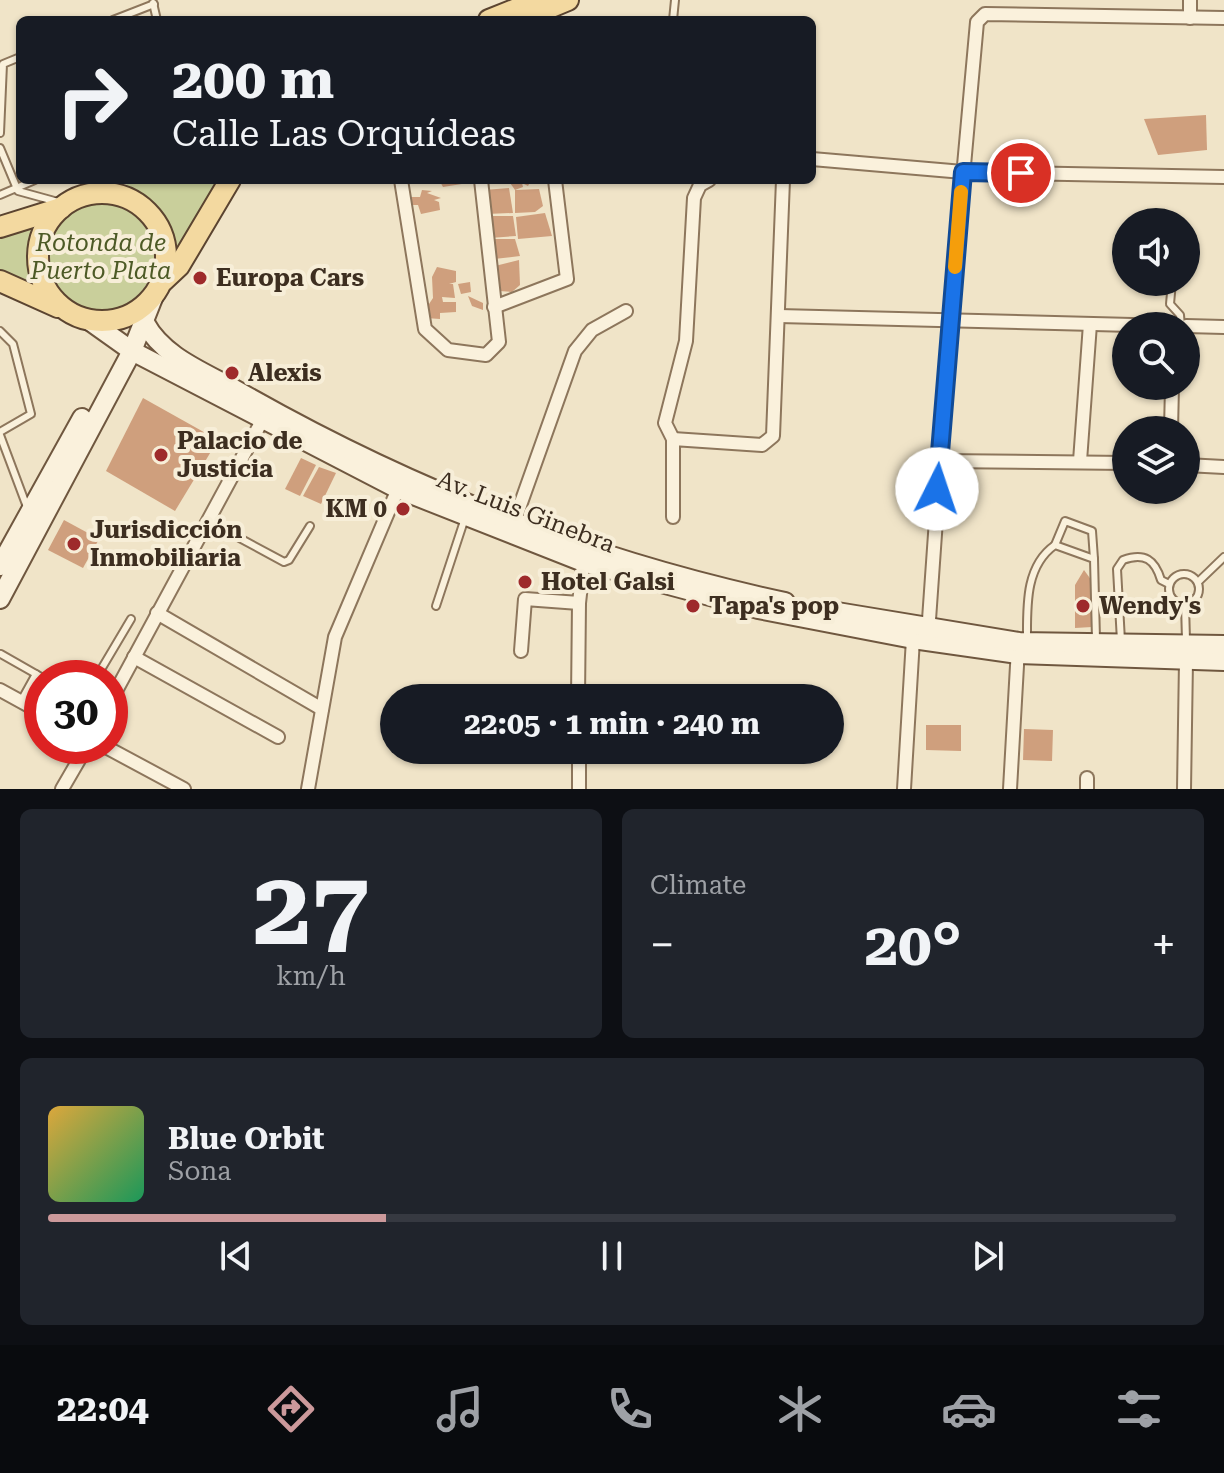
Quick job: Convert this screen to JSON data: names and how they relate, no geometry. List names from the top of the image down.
{
  "streets": {
    "street": ["Av. Luis Ginebra"]
  },
  "parks": ["Rotonda de Puerto Plata"],
  "places": [
    "Europa Cars",
    "Alexis",
    "Palacio de Justicia",
    "KM 0",
    "Jurisdicción Inmobiliaria",
    "Hotel Galsi",
    "Tapa's pop",
    "Wendy's"
  ],
  "page": {
    "turn": ["200 m", "Calle Las Orquídeas"],
    "limit": "30",
    "trip": "22:05 · 1 min · 240 m",
    "tile": [
      ["27", "km/h"],
      "Climate"
    ],
    "heat": ["−", "20°", "+"],
    "song": ["Blue Orbit", "Sona"],
    "tabs": "22:04"
  }
}
